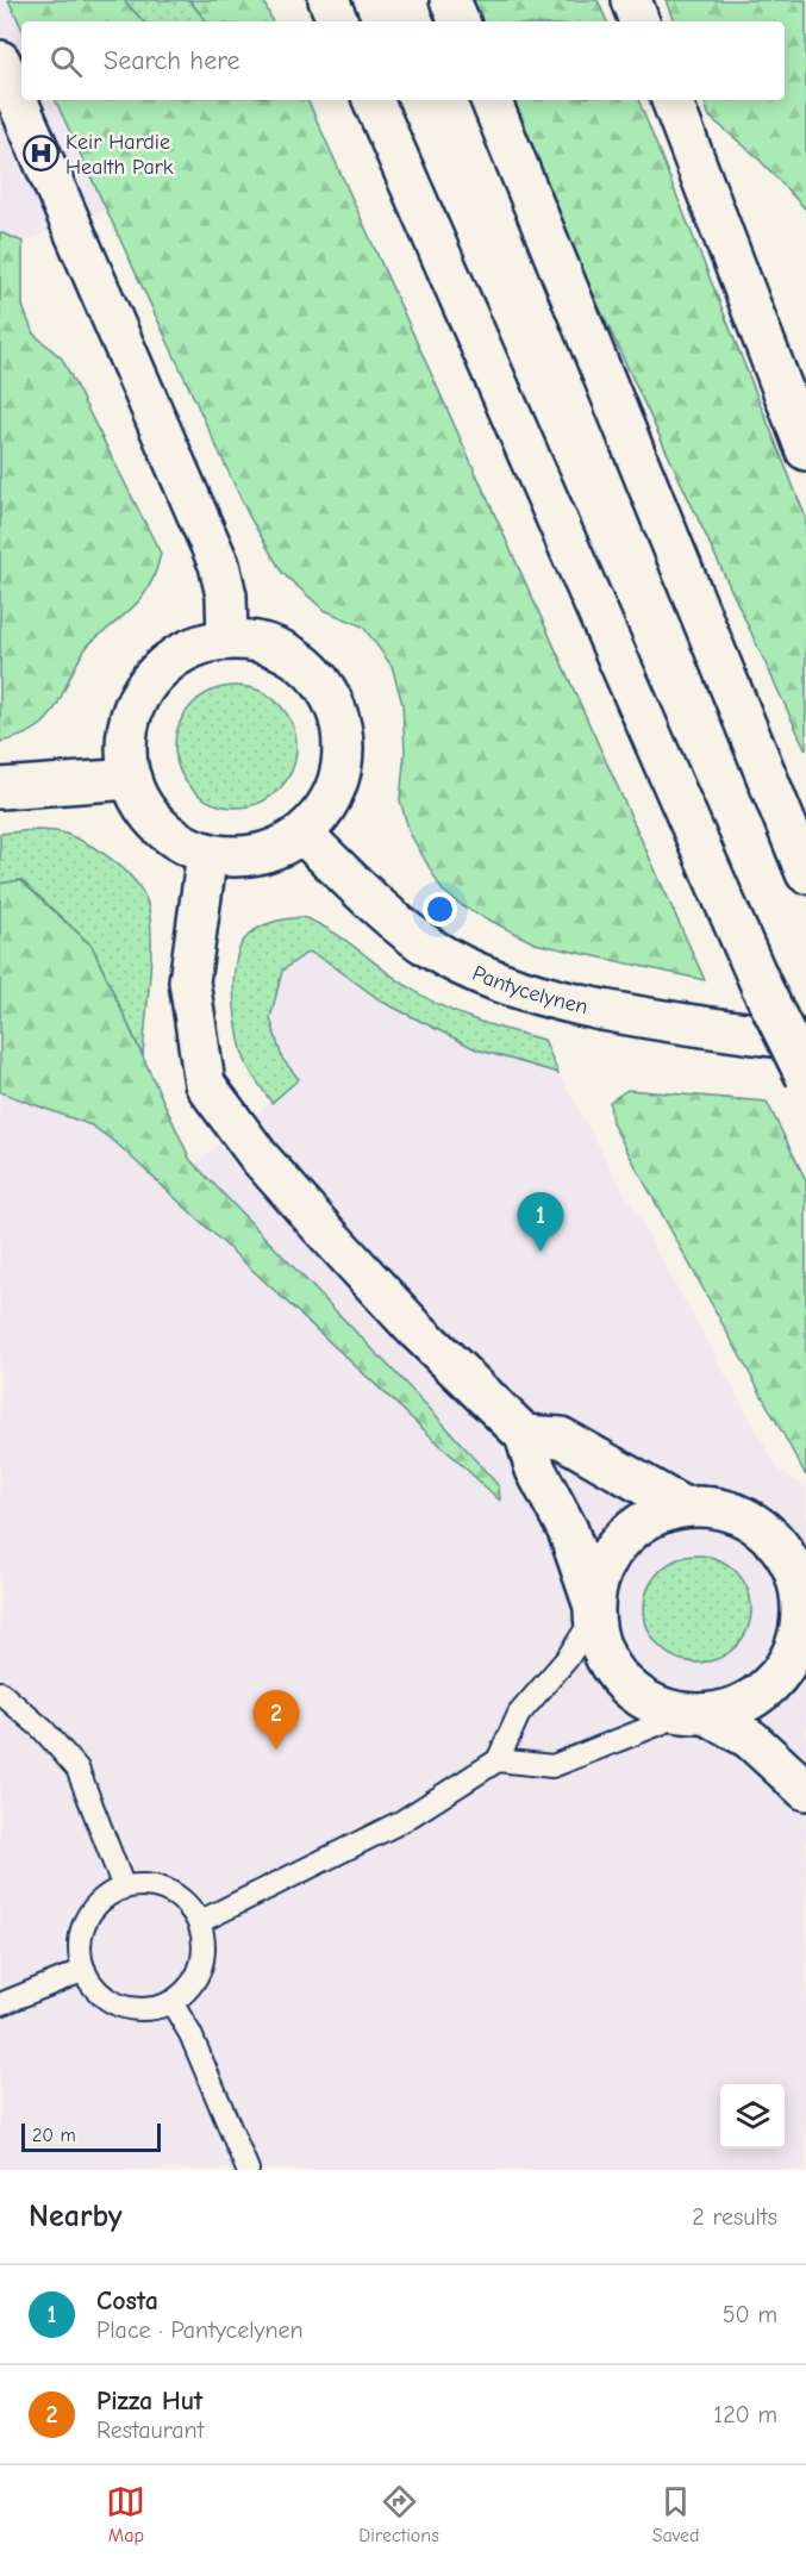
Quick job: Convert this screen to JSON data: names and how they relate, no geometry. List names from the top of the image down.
{
  "streets": {
    "main road": ["Pantycelynen"]
  },
  "places": {
    "hospital": ["Keir Hardie Health Park"]
  },
  "scale_bar": "20 m",
  "page": {
    "search": "Search here",
    "pins": ["1", "2"],
    "scale": "20 m",
    "heading": ["Nearby", "2 results"],
    "list": [
      {
        "mark": "1",
        "name": "Costa",
        "note": "Place · Pantycelynen",
        "value": "50 m"
      },
      {
        "mark": "2",
        "name": "Pizza Hut",
        "note": "Restaurant",
        "value": "120 m"
      }
    ],
    "nav": ["Map", "Directions", "Saved"]
  }
}
